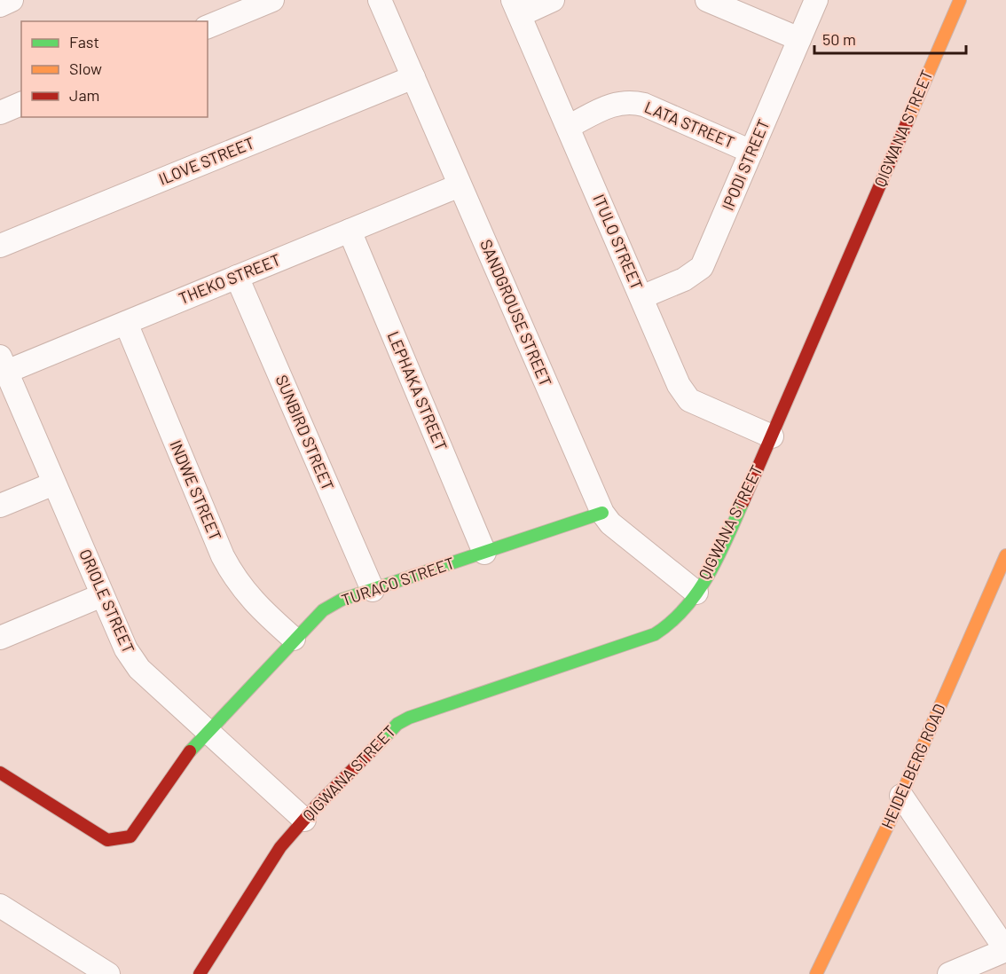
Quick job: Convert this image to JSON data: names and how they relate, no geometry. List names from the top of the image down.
{
  "streets": {
    "street": [
      "LATA STREET",
      "QIGWANA STREET",
      "ILOVE STREET",
      "IPODI STREET",
      "ITULO STREET",
      "THEKO STREET",
      "SANDGROUSE STREET",
      "LEPHAKA STREET",
      "SUNBIRD STREET",
      "INDWE STREET",
      "TURACO STREET",
      "ORIOLE STREET",
      "HEIDELBERG ROAD"
    ]
  },
  "crossings": [
    ["LATA STREET", "IPODI STREET"],
    ["LATA STREET", "ITULO STREET"],
    ["QIGWANA STREET", "ITULO STREET"],
    ["QIGWANA STREET", "SANDGROUSE STREET"],
    ["QIGWANA STREET", "ORIOLE STREET"],
    ["ILOVE STREET", "SANDGROUSE STREET"],
    ["IPODI STREET", "ITULO STREET"],
    ["THEKO STREET", "SANDGROUSE STREET"],
    ["THEKO STREET", "LEPHAKA STREET"],
    ["THEKO STREET", "SUNBIRD STREET"],
    ["THEKO STREET", "INDWE STREET"],
    ["THEKO STREET", "ORIOLE STREET"],
    ["SANDGROUSE STREET", "TURACO STREET"],
    ["LEPHAKA STREET", "TURACO STREET"],
    ["SUNBIRD STREET", "TURACO STREET"],
    ["INDWE STREET", "TURACO STREET"],
    ["TURACO STREET", "ORIOLE STREET"]
  ],
  "legend": ["Fast", "Slow", "Jam"],
  "scale_bar": "50 m"
}
